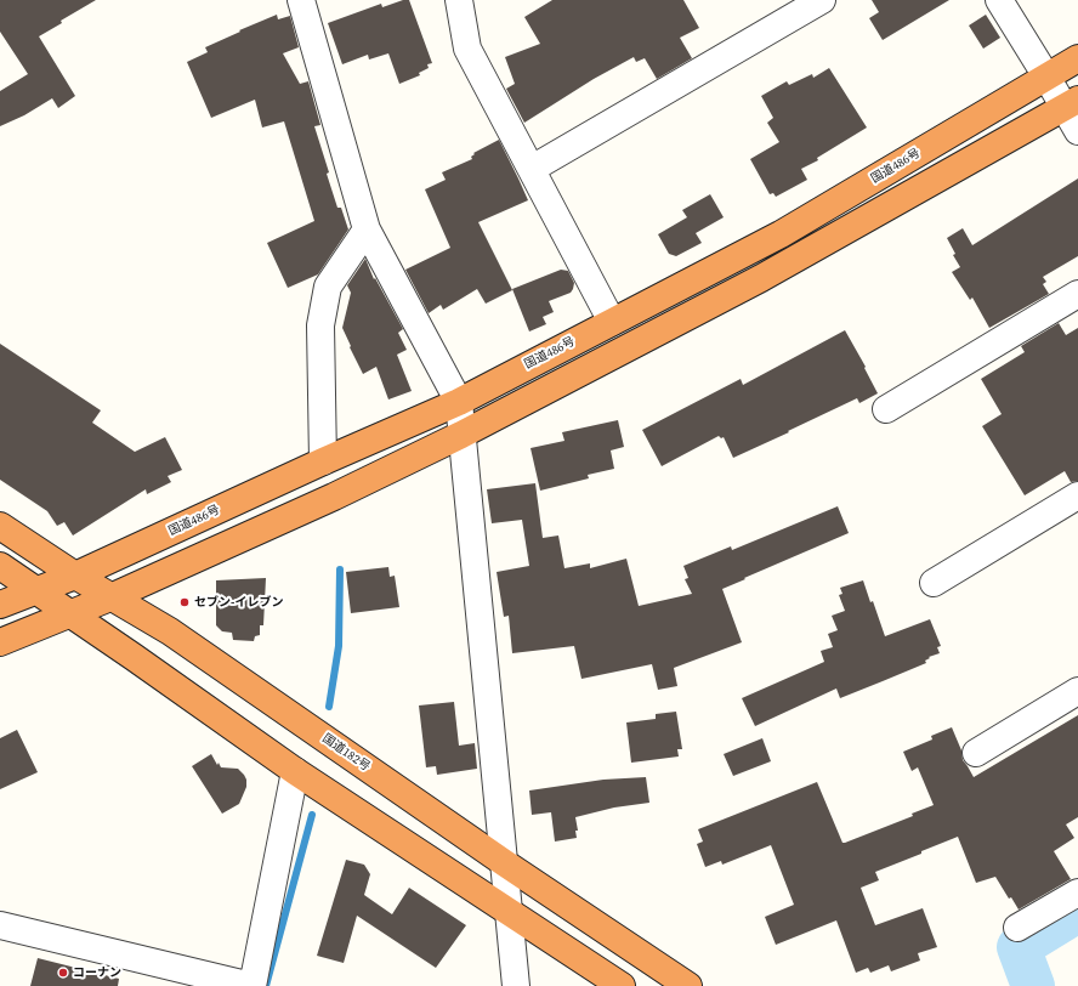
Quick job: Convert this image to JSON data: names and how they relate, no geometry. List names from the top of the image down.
{
  "streets": {
    "highway": ["国道486号", "国道182号"]
  },
  "crossings": [
    ["国道486号", "国道182号"]
  ],
  "places": ["セブン-イレブン", "コーナン"]
}
